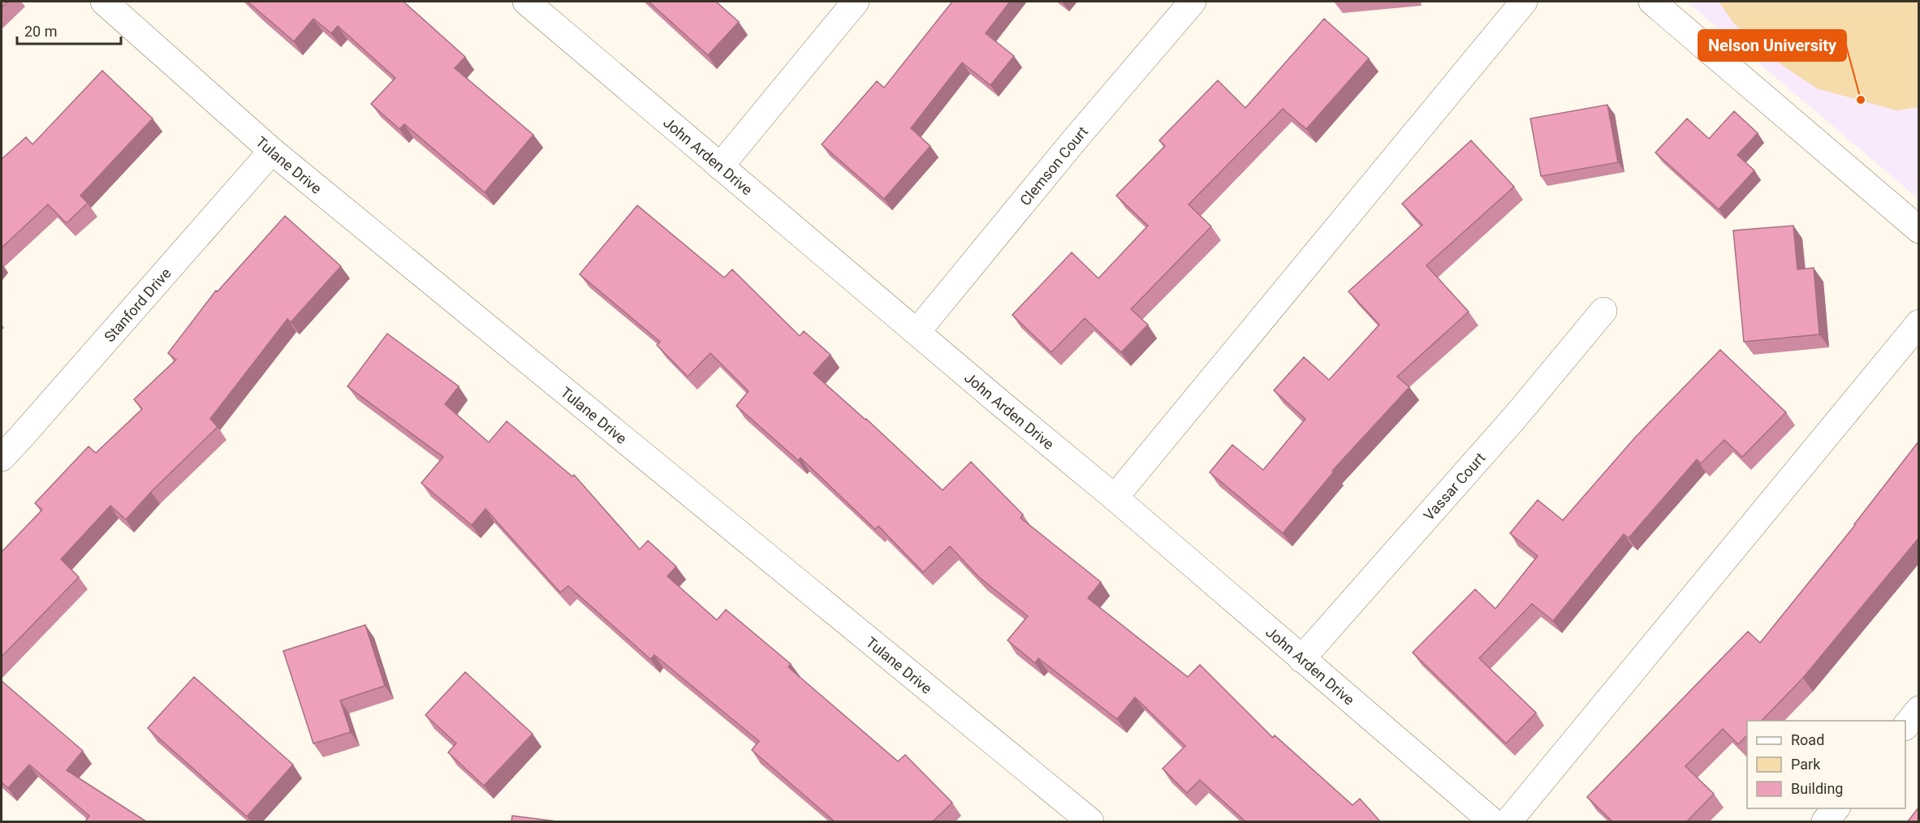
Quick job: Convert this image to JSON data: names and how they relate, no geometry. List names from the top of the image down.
{
  "streets": {
    "street": [
      "John Arden Drive",
      "Tulane Drive",
      "Clemson Court",
      "Stanford Drive",
      "Vassar Court"
    ]
  },
  "crossings": [
    ["John Arden Drive", "Clemson Court"],
    ["John Arden Drive", "Vassar Court"],
    ["Tulane Drive", "Stanford Drive"]
  ],
  "places": ["Nelson University"],
  "legend": ["Road", "Park", "Building"],
  "scale_bar": "20 m"
}
